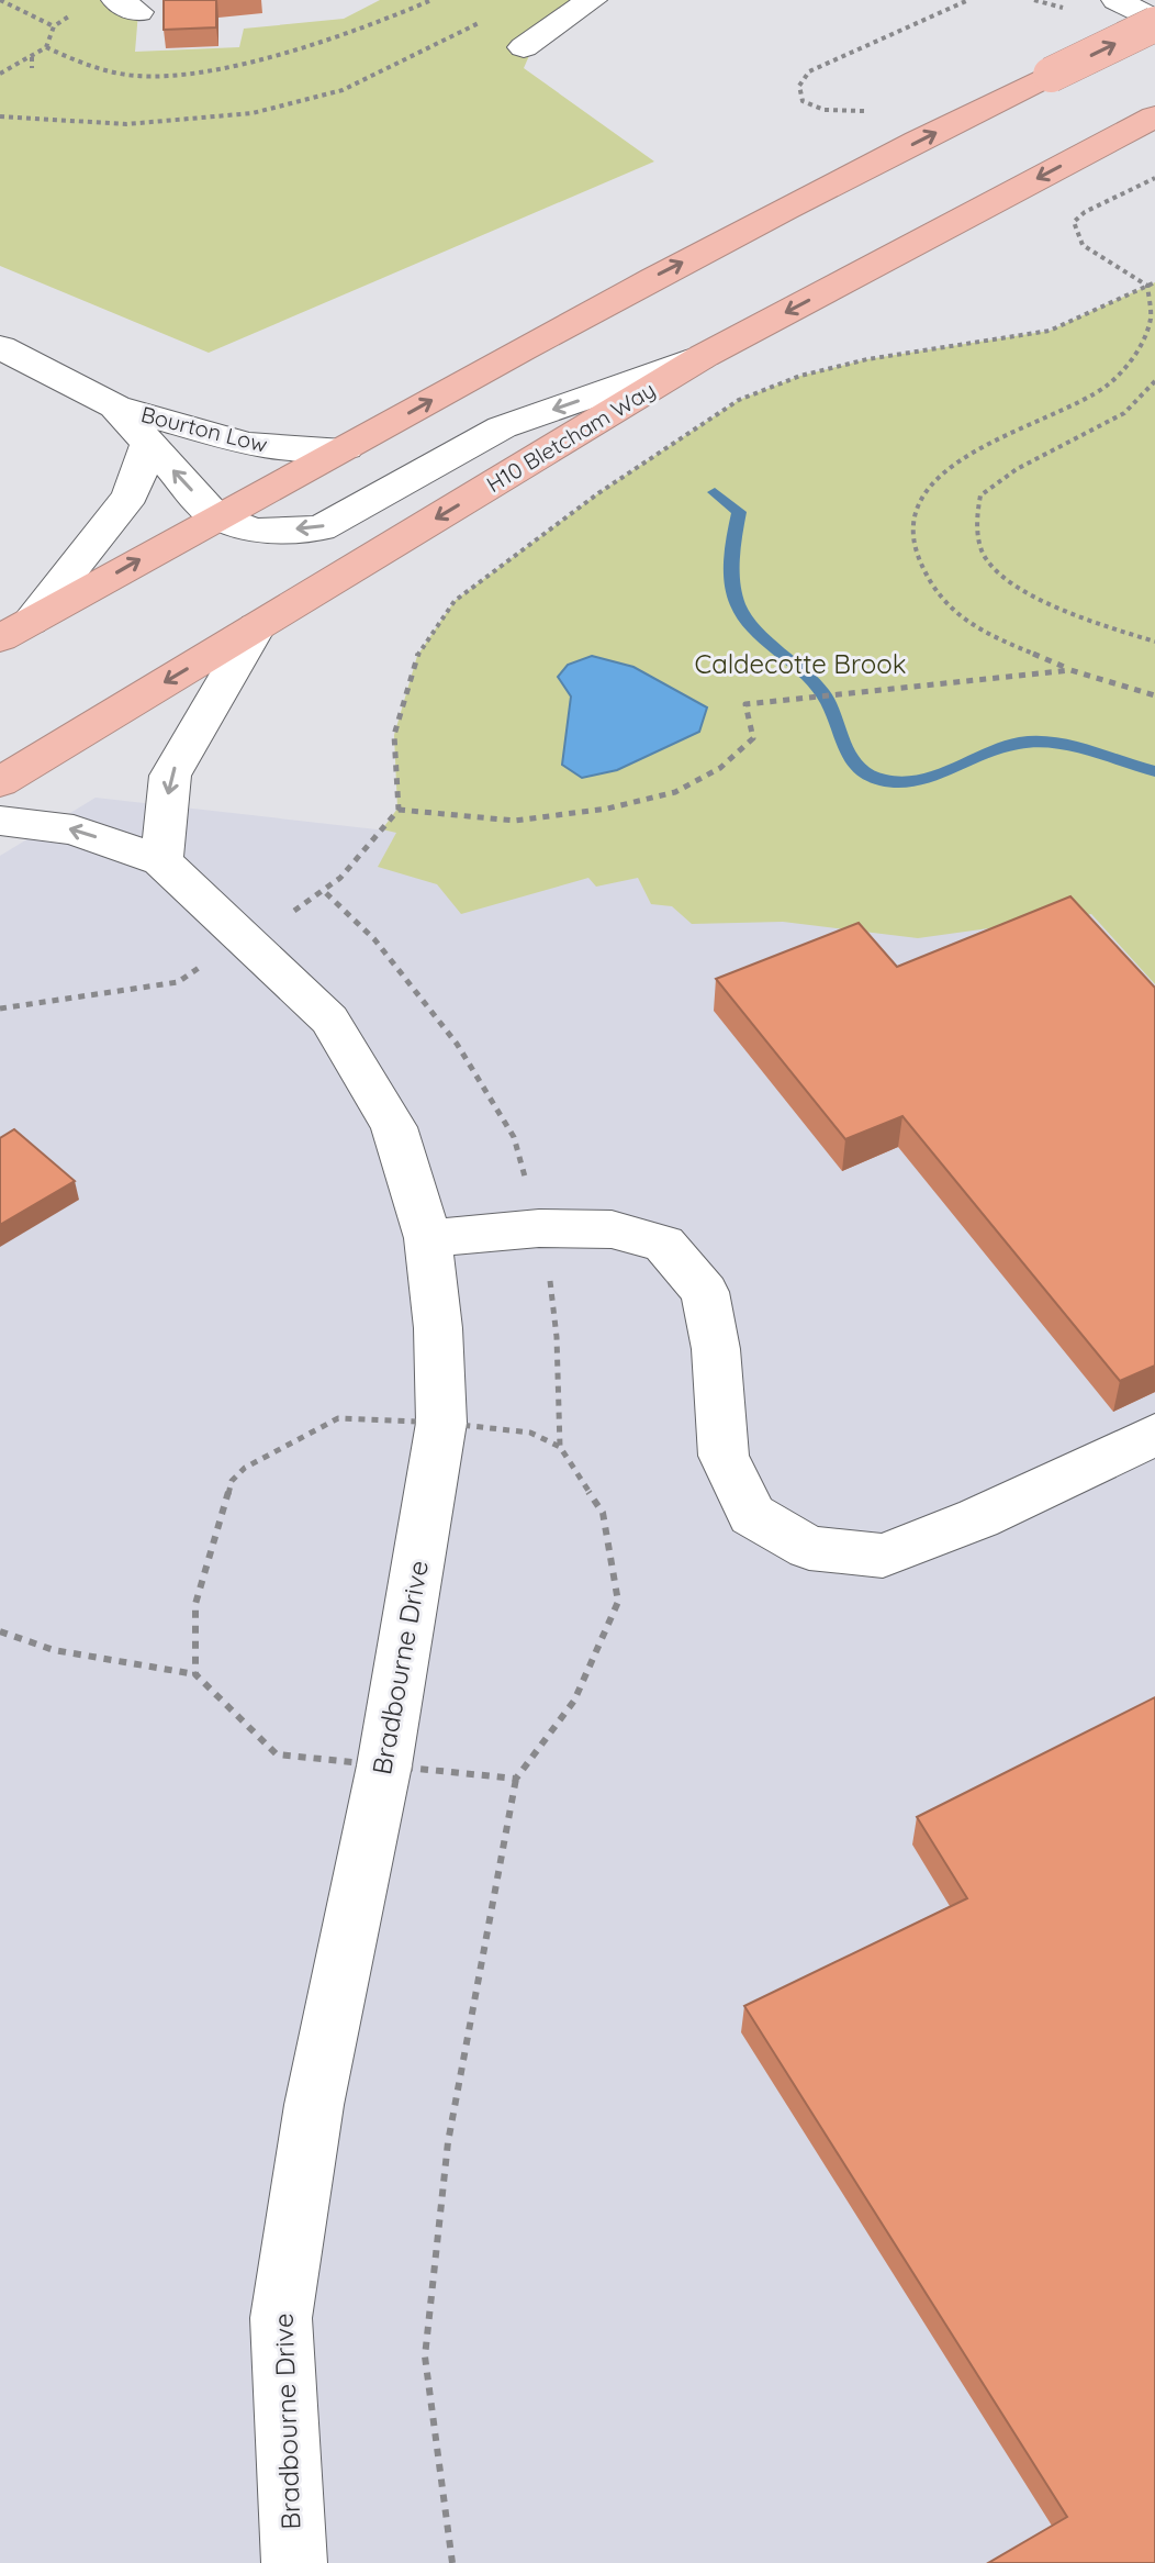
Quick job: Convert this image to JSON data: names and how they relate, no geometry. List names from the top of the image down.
{
  "streets": {
    "highway": ["H10 Bletcham Way"],
    "street": ["Bourton Low", "Bradbourne Drive"]
  },
  "parks": ["Caldecotte Brook"]
}
